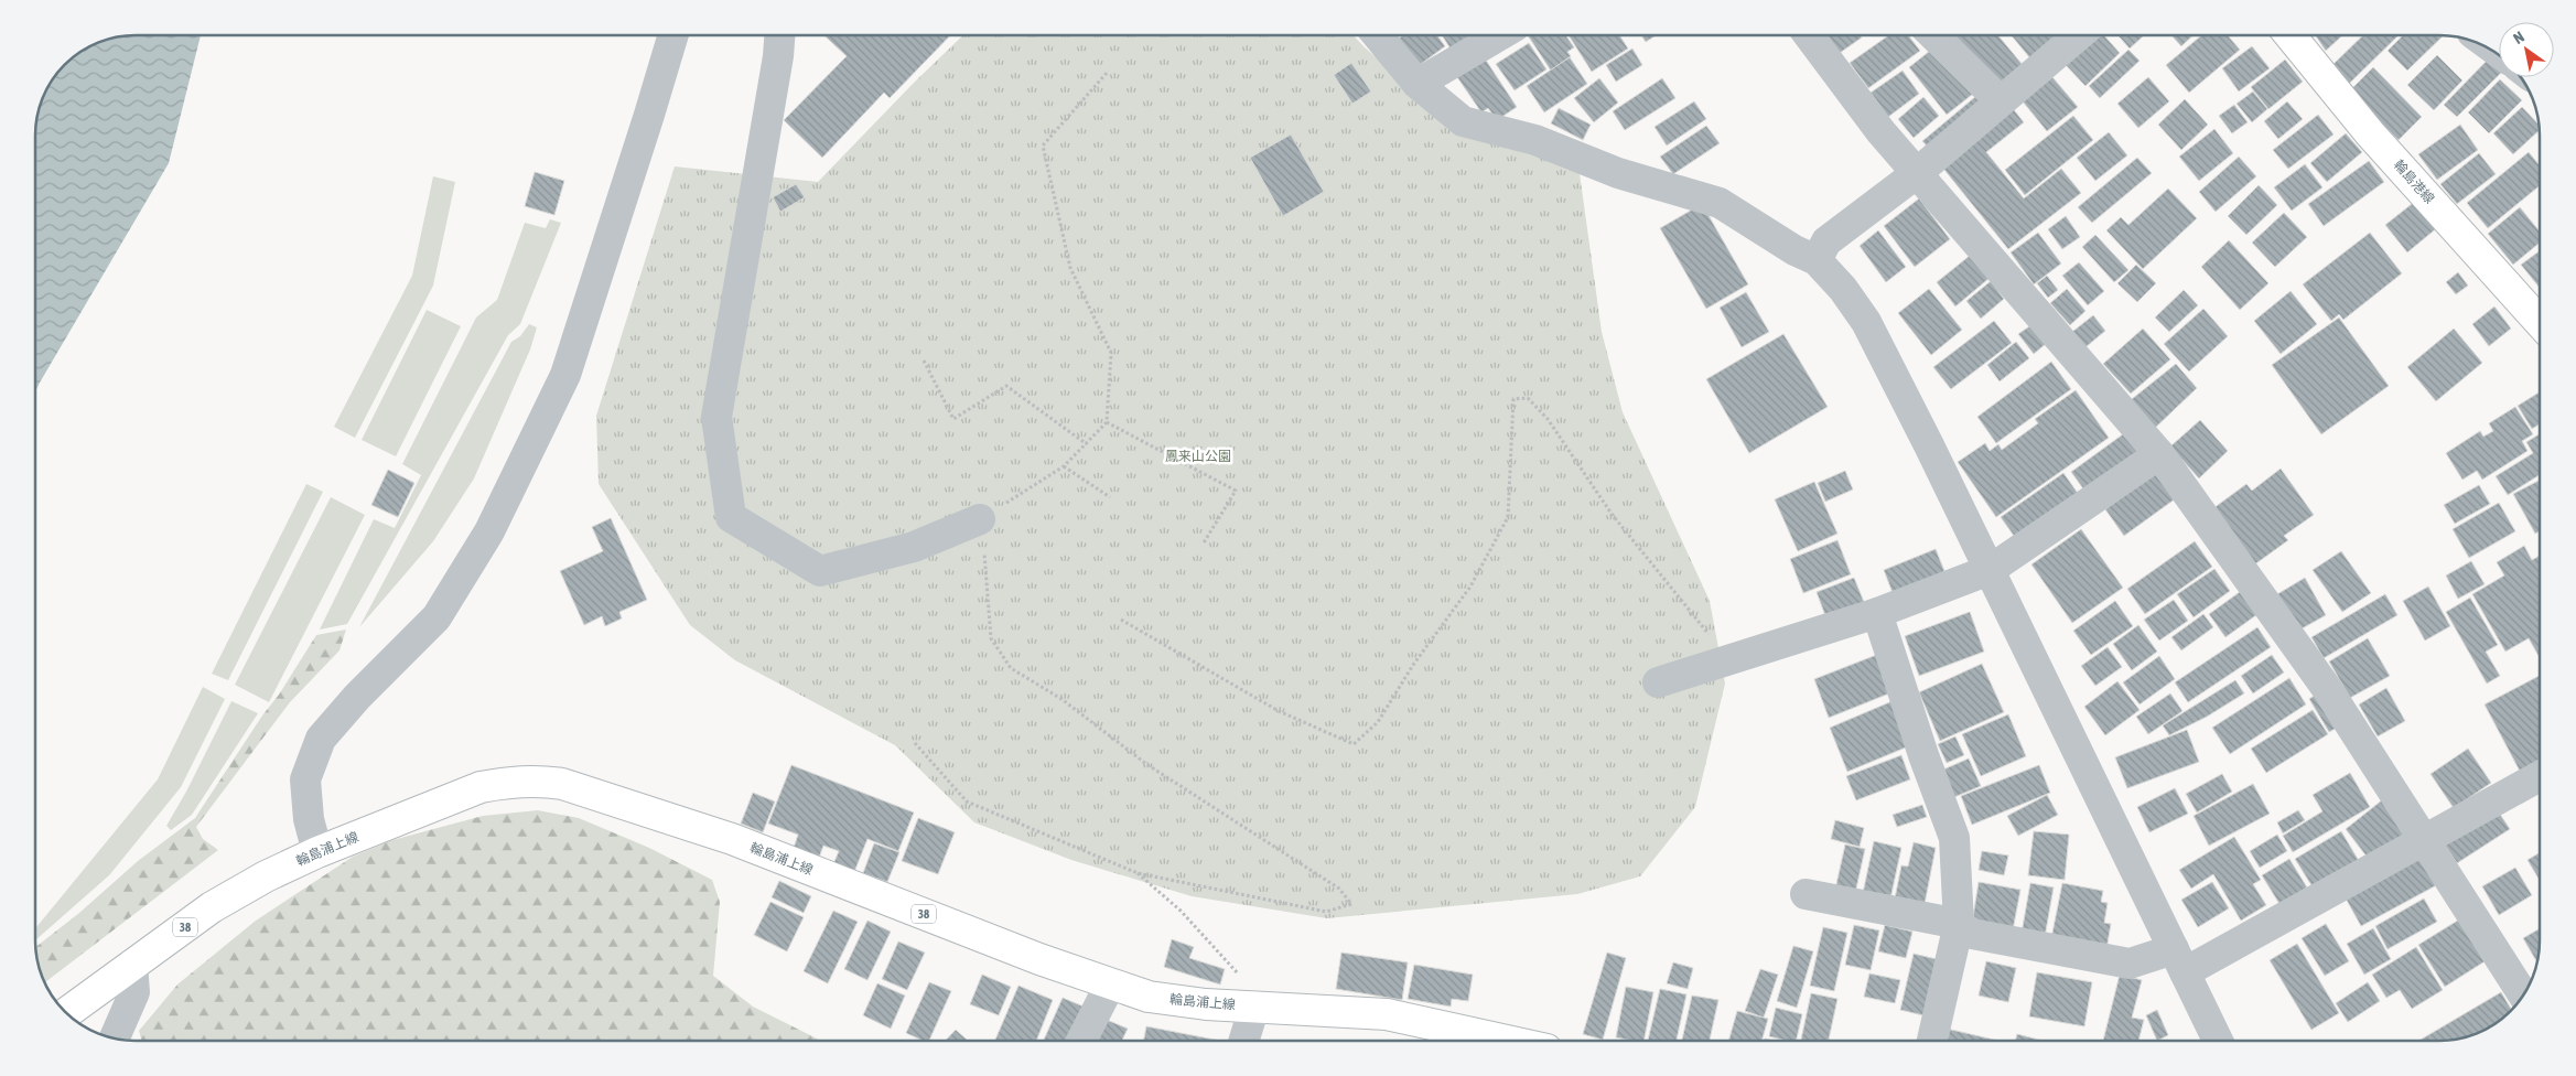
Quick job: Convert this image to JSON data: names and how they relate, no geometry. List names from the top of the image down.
{
  "streets": {
    "main road": ["輪島港線", "輪島浦上線", "38"]
  },
  "parks": ["鳳来山公園"],
  "north": "top left"
}
